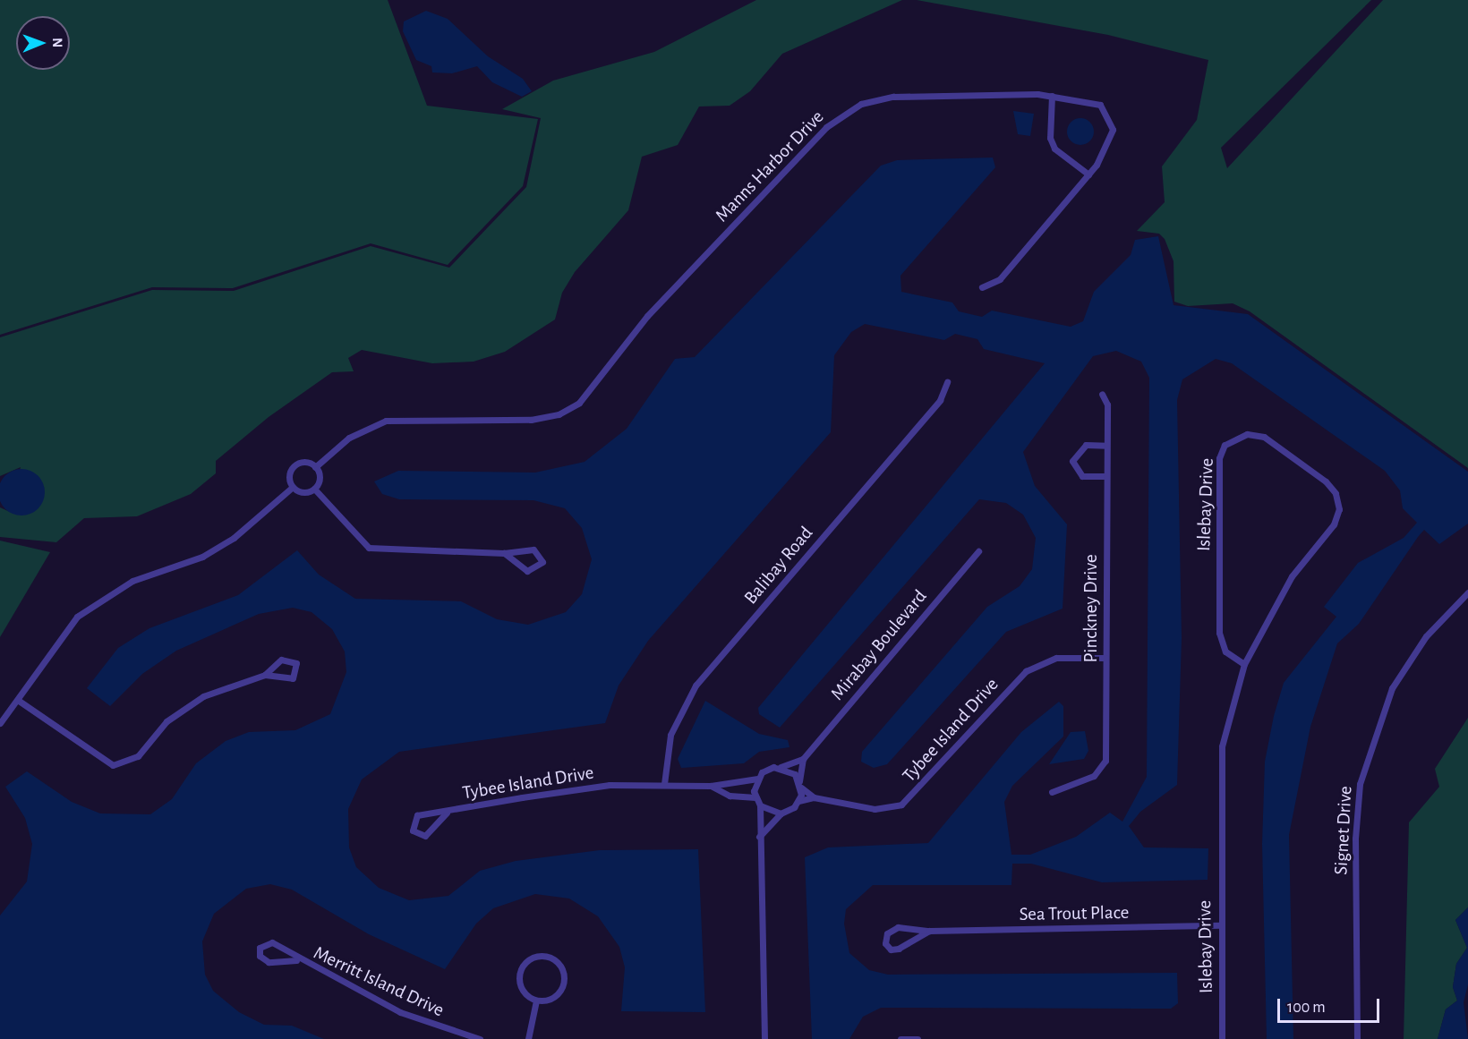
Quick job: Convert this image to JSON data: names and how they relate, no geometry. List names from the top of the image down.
{
  "streets": {
    "street": [
      "Manns Harbor Drive",
      "Islebay Drive",
      "Balibay Road",
      "Pinckney Drive",
      "Mirabay Boulevard",
      "Tybee Island Drive",
      "Signet Drive",
      "Sea Trout Place",
      "Merritt Island Drive"
    ]
  },
  "crossings": [
    ["Islebay Drive", "Sea Trout Place"],
    ["Balibay Road", "Tybee Island Drive"],
    ["Pinckney Drive", "Tybee Island Drive"]
  ],
  "scale_bar": "100 m",
  "north": "right"
}
